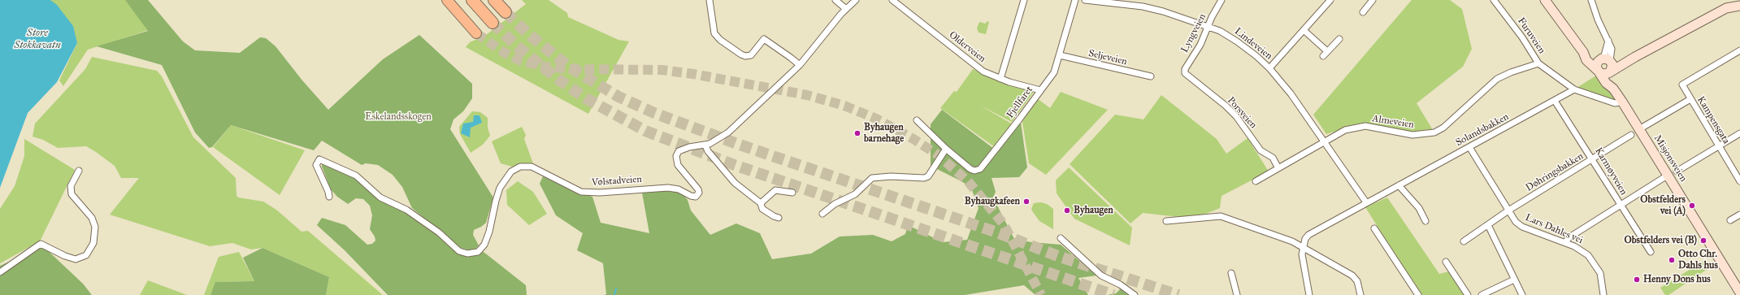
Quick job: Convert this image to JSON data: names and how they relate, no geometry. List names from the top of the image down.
{
  "streets": {
    "main road": ["Misjonsveien"],
    "street": [
      "Lyngveien",
      "Furuveien",
      "Lindeveien",
      "Olderveien",
      "Seljeveien",
      "Fjellfaret",
      "Porsveien",
      "Kampensgata",
      "Almeveien",
      "Solandsbakken",
      "Karmøyveien",
      "Døhringsbakken",
      "Vølstadveien",
      "Lars Dahles vei"
    ]
  },
  "crossings": [
    ["Lyngveien", "Lindeveien"],
    ["Lyngveien", "Porsveien"],
    ["Furuveien", "Almeveien"],
    ["Furuveien", "Solandsbakken"],
    ["Lindeveien", "Almeveien"],
    ["Lindeveien", "Solandsbakken"],
    ["Olderveien", "Fjellfaret"],
    ["Seljeveien", "Fjellfaret"],
    ["Porsveien", "Almeveien"],
    ["Solandsbakken", "Karmøyveien"],
    ["Solandsbakken", "Lars Dahles vei"],
    ["Karmøyveien", "Døhringsbakken"],
    ["Døhringsbakken", "Lars Dahles vei"]
  ],
  "water": ["Store Stokkavatn"],
  "parks": ["Eskelandsskogen"],
  "places": [
    "Byhaugen barnehage",
    "Byhaugkafeen",
    "Obstfelders vei (A)",
    "Byhaugen",
    "Obstfelders vei (B)",
    "Otto Chr. Dahls hus",
    "Henny Dons hus"
  ]
}
